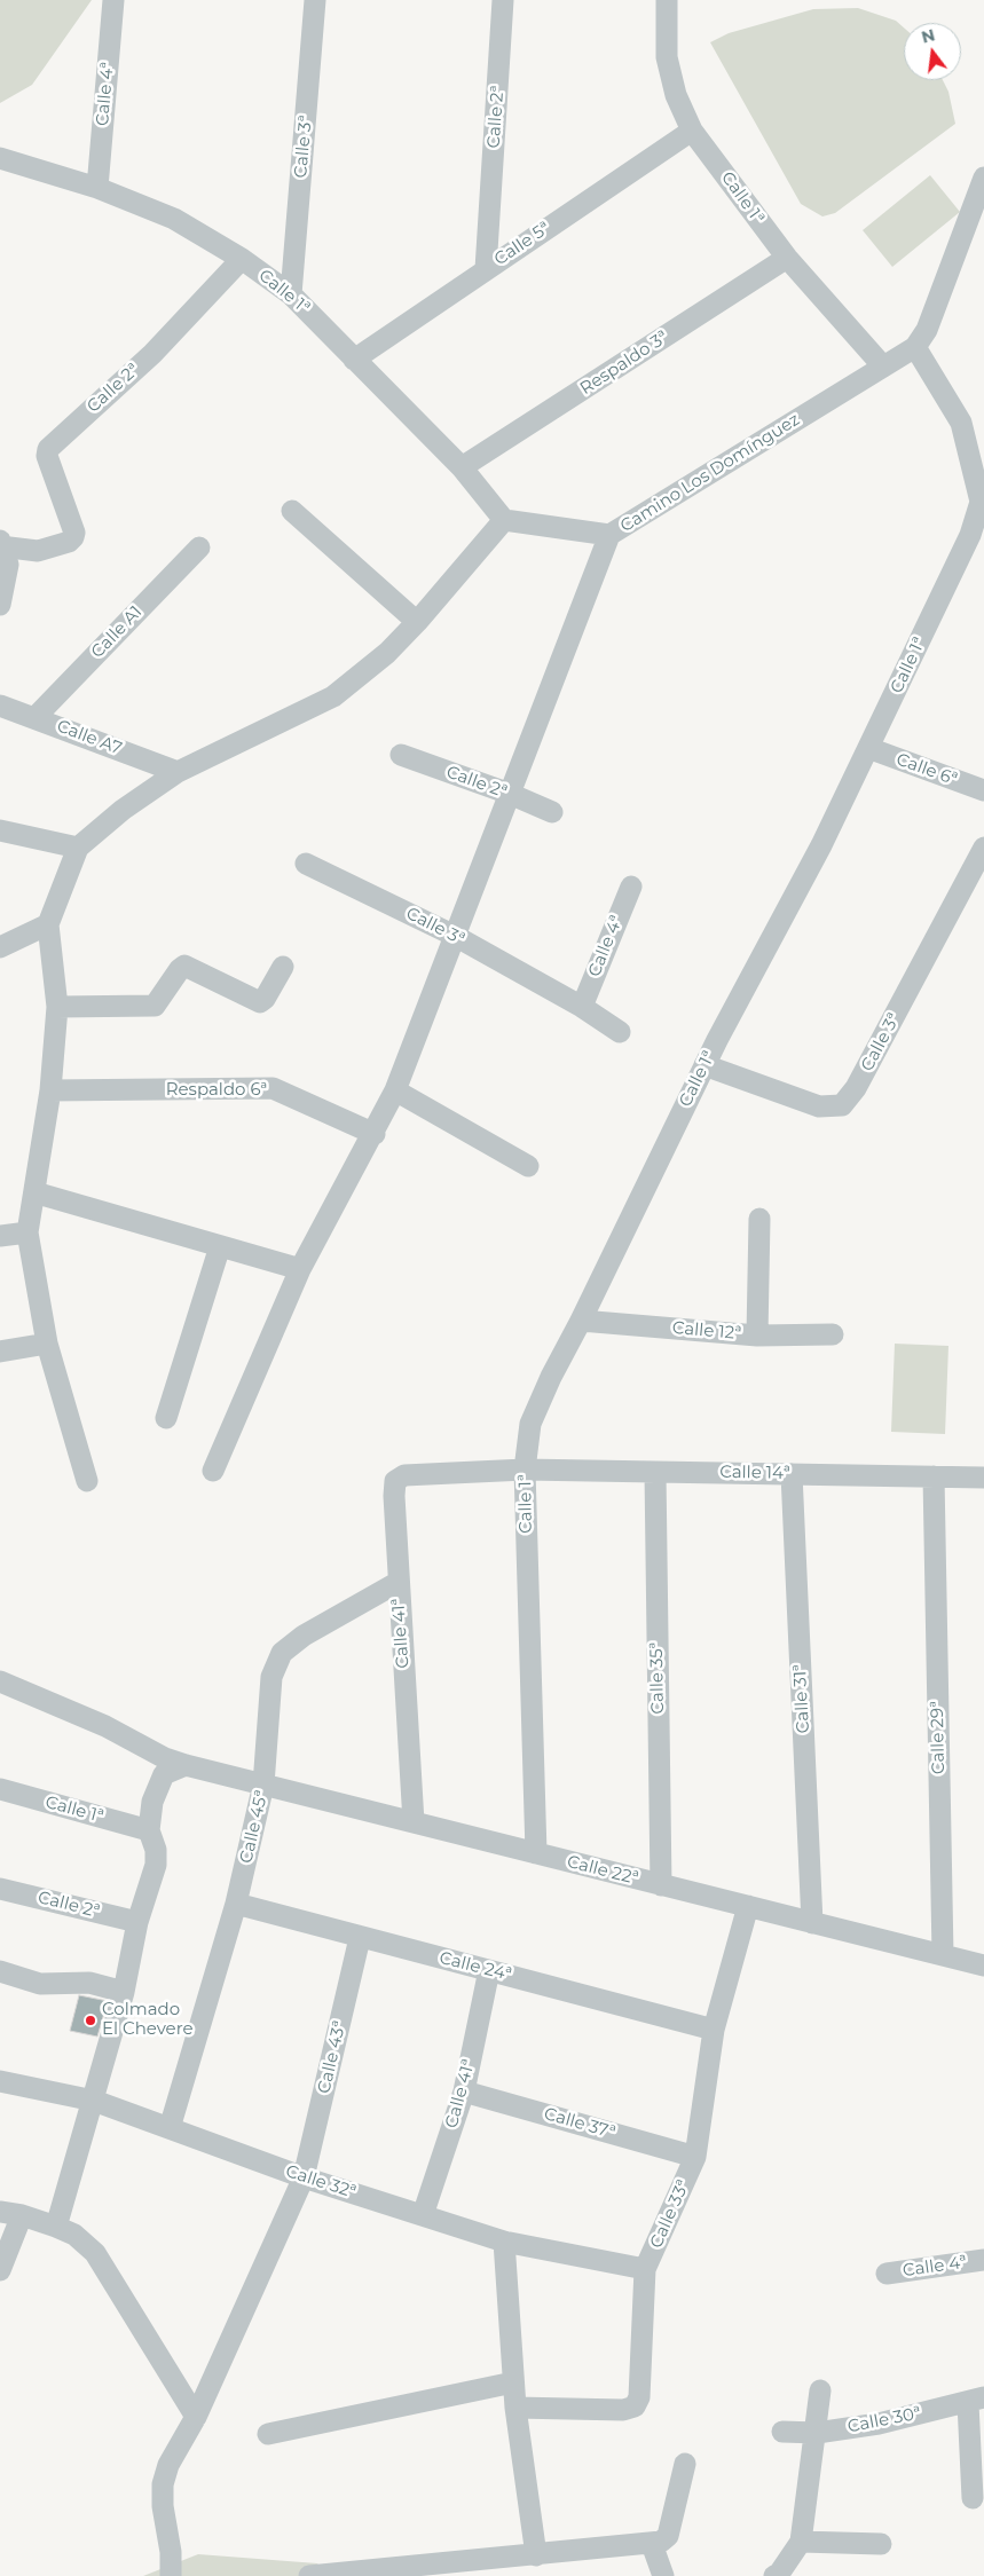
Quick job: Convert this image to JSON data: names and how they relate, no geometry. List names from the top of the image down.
{
  "streets": {
    "street": [
      "Calle 4ª",
      "Calle 2ª",
      "Calle 3ª",
      "Calle 1ª",
      "Calle 5ª",
      "Respaldo 3ª",
      "Camino Los Domínguez",
      "Calle A1",
      "Calle A7",
      "Calle 6ª",
      "Respaldo 6ª",
      "Calle 12ª",
      "Calle 14ª",
      "Calle 41ª",
      "Calle 35ª",
      "Calle 31ª",
      "Calle 29ª",
      "Calle 45ª",
      "Calle 22ª",
      "Calle 24ª",
      "Calle 43ª",
      "Calle 37ª",
      "Calle 32ª",
      "Calle 33ª",
      "Calle 30ª"
    ]
  },
  "crossings": [
    ["Calle 4ª", "Calle 3ª"],
    ["Calle 4ª", "Calle 1ª"],
    ["Calle 2ª", "Calle 1ª"],
    ["Calle 2ª", "Calle 5ª"],
    ["Calle 3ª", "Calle 1ª"],
    ["Calle 1ª", "Calle 5ª"],
    ["Calle 1ª", "Respaldo 3ª"],
    ["Calle 1ª", "Camino Los Domínguez"],
    ["Calle 1ª", "Calle 6ª"],
    ["Calle 1ª", "Calle 12ª"],
    ["Calle 1ª", "Calle 14ª"],
    ["Calle 1ª", "Calle 41ª"],
    ["Calle 1ª", "Calle 22ª"],
    ["Calle A1", "Calle A7"],
    ["Calle 14ª", "Calle 41ª"],
    ["Calle 14ª", "Calle 35ª"],
    ["Calle 14ª", "Calle 31ª"],
    ["Calle 14ª", "Calle 29ª"],
    ["Calle 41ª", "Calle 45ª"],
    ["Calle 41ª", "Calle 22ª"],
    ["Calle 41ª", "Calle 24ª"],
    ["Calle 41ª", "Calle 37ª"],
    ["Calle 41ª", "Calle 32ª"],
    ["Calle 35ª", "Calle 22ª"],
    ["Calle 31ª", "Calle 22ª"],
    ["Calle 29ª", "Calle 22ª"],
    ["Calle 45ª", "Calle 22ª"],
    ["Calle 45ª", "Calle 24ª"],
    ["Calle 45ª", "Calle 32ª"],
    ["Calle 22ª", "Calle 33ª"],
    ["Calle 24ª", "Calle 43ª"],
    ["Calle 24ª", "Calle 33ª"],
    ["Calle 43ª", "Calle 32ª"],
    ["Calle 37ª", "Calle 33ª"],
    ["Calle 32ª", "Calle 33ª"]
  ],
  "places": ["Colmado El Chevere"],
  "north": "top"
}
